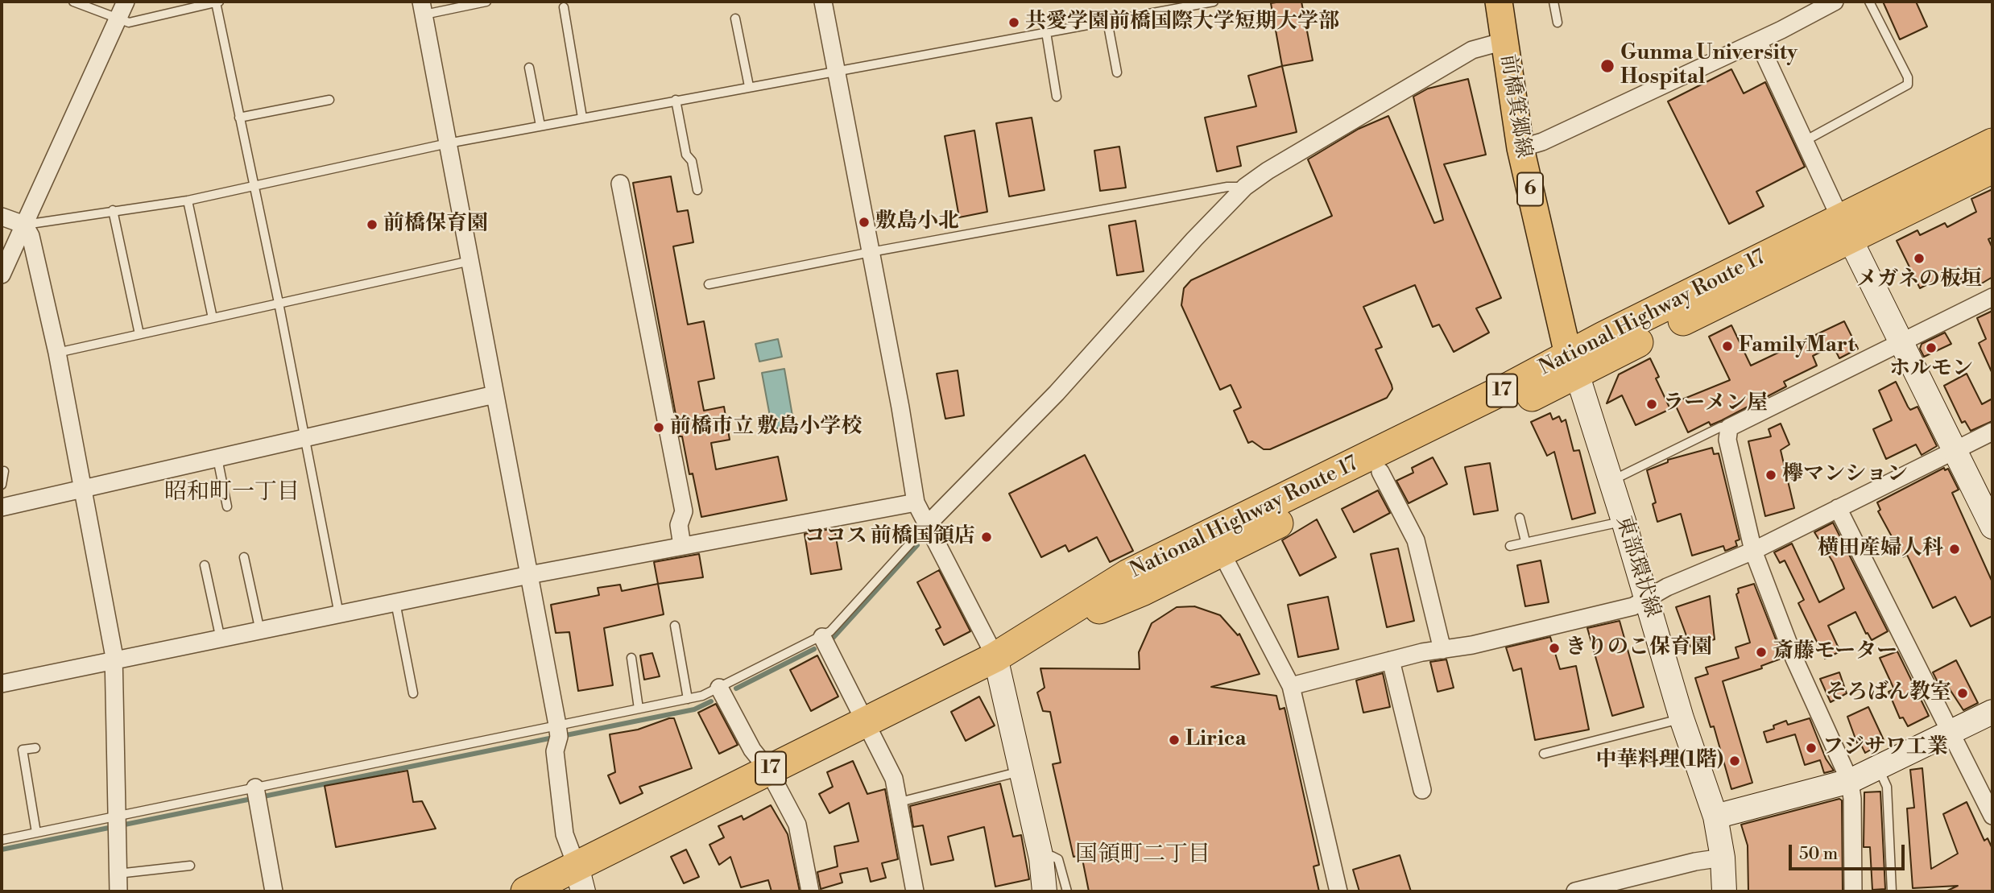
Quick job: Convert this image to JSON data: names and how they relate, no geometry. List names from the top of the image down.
{
  "streets": {
    "highway": ["National Highway Route 17", "17"],
    "main road": ["前橋箕郷線", "6"],
    "street": ["東部環状線"]
  },
  "crossings": [
    ["前橋箕郷線", "National Highway Route 17"],
    ["前橋箕郷線", "東部環状線"],
    ["National Highway Route 17", "東部環状線"]
  ],
  "districts": ["昭和町一丁目", "国領町二丁目"],
  "places": [
    "共愛学園前橋国際大学短期大学部",
    "Gunma University Hospital",
    "敷島小北",
    "前橋保育園",
    "メガネの板垣",
    "FamilyMart",
    "ホルモン",
    "ラーメン屋",
    "前橋市立 敷島小学校",
    "欅マンション",
    "ココス 前橋国領店",
    "横田産婦人科",
    "きりのこ保育園",
    "斎藤モーター",
    "そろばん教室",
    "Lirica",
    "フジサワ工業",
    "中華料理(1階)"
  ],
  "scale_bar": "50 m"
}
